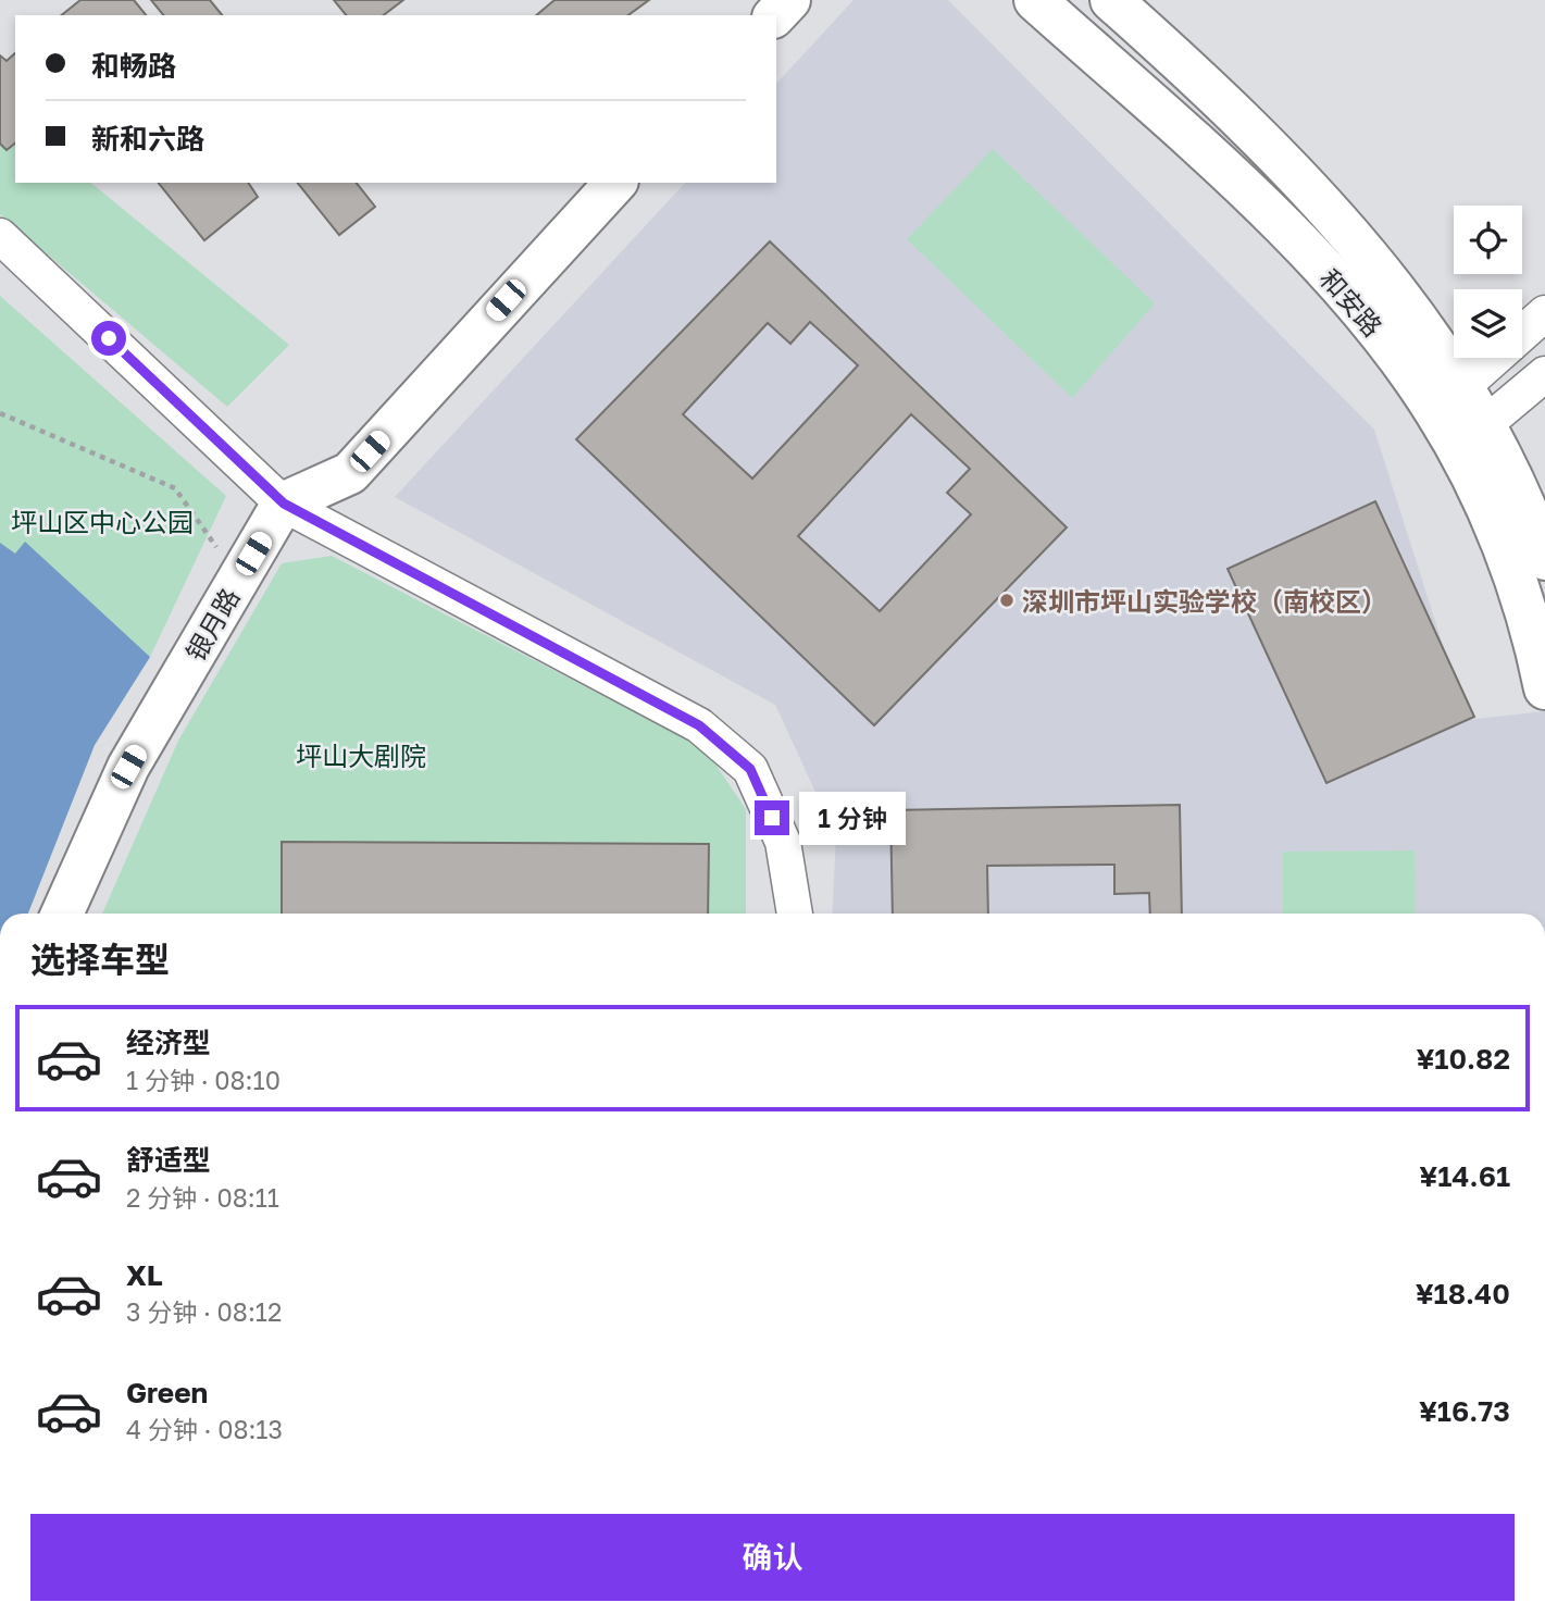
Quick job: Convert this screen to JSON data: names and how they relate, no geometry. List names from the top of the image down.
{
  "streets": {
    "street": ["和安路", "银月路"]
  },
  "parks": ["坪山区中心公园", "坪山大剧院"],
  "places": ["深圳市坪山实验学校（南校区）"],
  "page": {
    "banner": ["和畅路", "新和六路"],
    "bubble": "1 分钟",
    "heading": "选择车型",
    "list": [
      {
        "name": "经济型",
        "note": "1 分钟 · 08:10",
        "value": "¥10.82"
      },
      {
        "name": "舒适型",
        "note": "2 分钟 · 08:11",
        "value": "¥14.61"
      },
      {
        "name": "XL",
        "note": "3 分钟 · 08:12",
        "value": "¥18.40"
      },
      {
        "name": "Green",
        "note": "4 分钟 · 08:13",
        "value": "¥16.73"
      }
    ],
    "buttons": "确认"
  }
}
